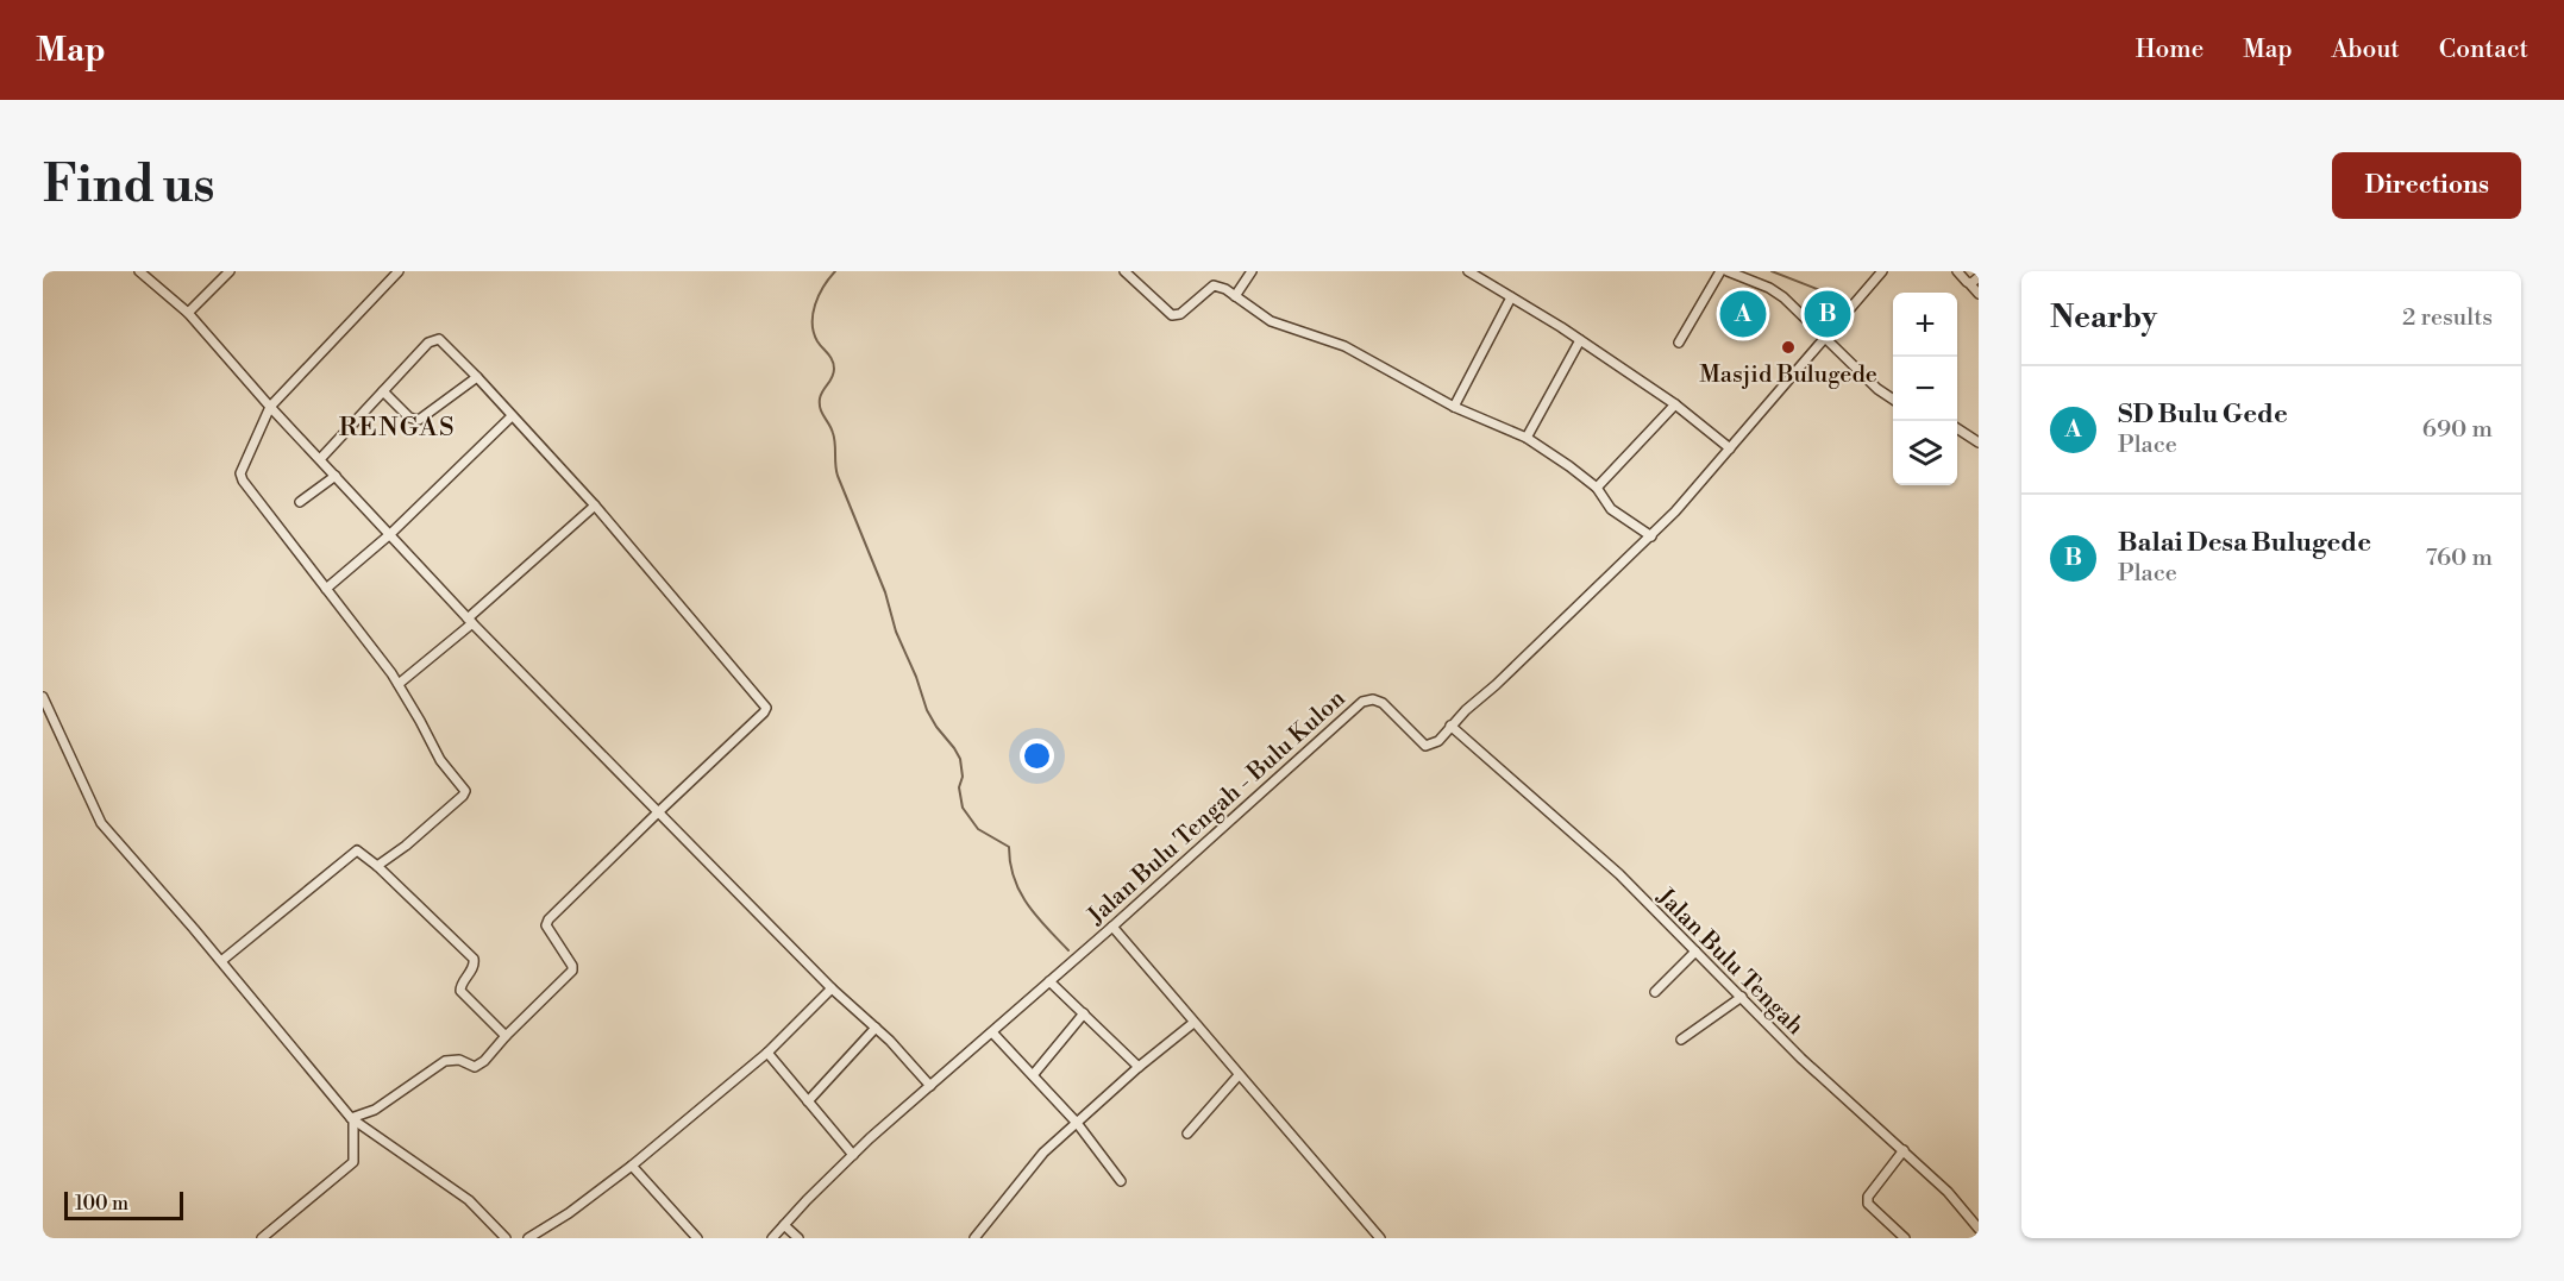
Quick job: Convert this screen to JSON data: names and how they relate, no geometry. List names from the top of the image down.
{
  "streets": {
    "street": ["Jalan Bulu Tengah - Bulu Kulon", "Jalan Bulu Tengah"]
  },
  "crossings": [
    ["Jalan Bulu Tengah - Bulu Kulon", "Jalan Bulu Tengah"]
  ],
  "districts": ["RENGAS"],
  "places": ["Masjid Bulugede"],
  "scale_bar": "100 m",
  "page": {
    "header": "Map",
    "nav": [
      "Home",
      "Map",
      "About",
      "Contact"
    ],
    "buttons": "Directions",
    "title": "Find us",
    "heading": ["Nearby", "2 results"],
    "pins": ["A", "B"],
    "map_buttons": ["+", "−"],
    "list": [
      {
        "mark": "A",
        "name": "SD Bulu Gede",
        "note": "Place",
        "value": "690 m"
      },
      {
        "mark": "B",
        "name": "Balai Desa Bulugede",
        "note": "Place",
        "value": "760 m"
      }
    ],
    "scale": "100 m"
  }
}
